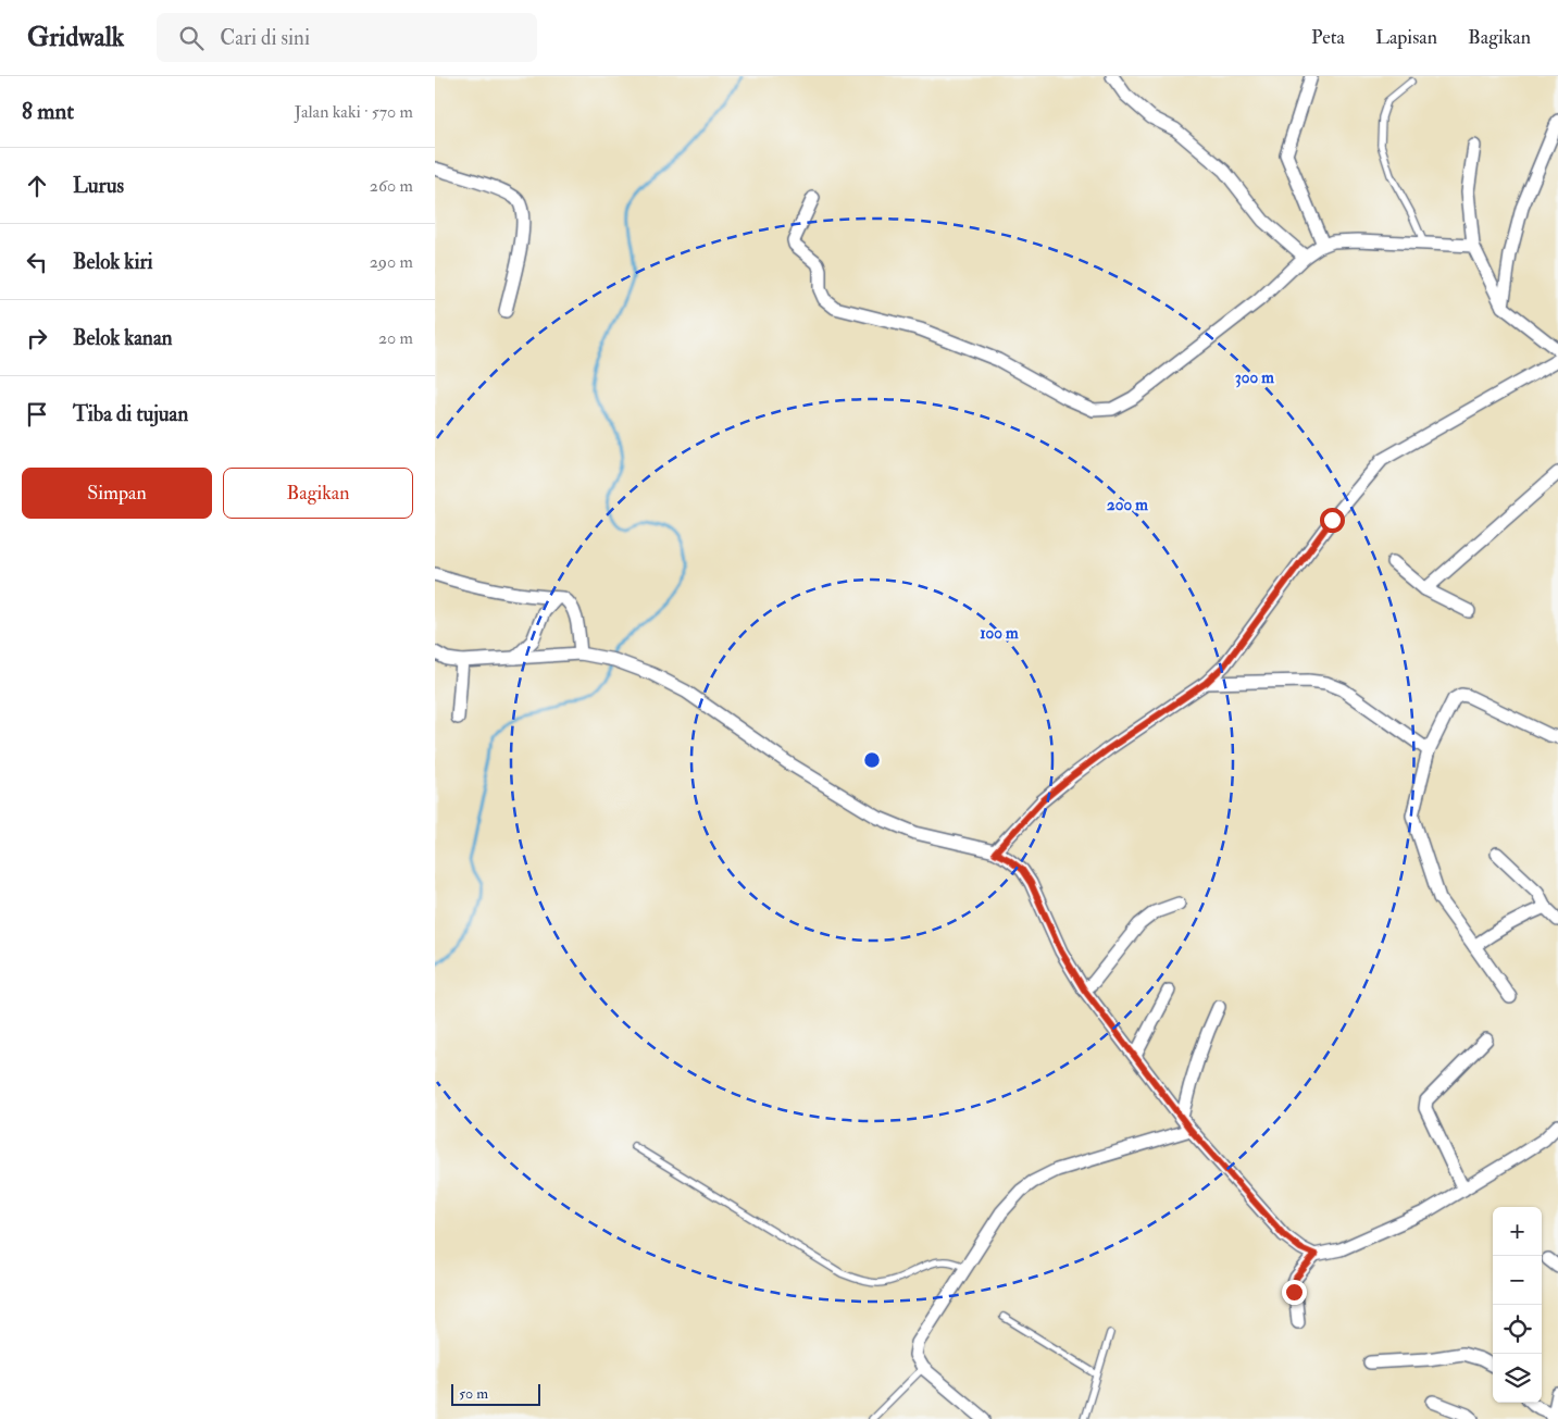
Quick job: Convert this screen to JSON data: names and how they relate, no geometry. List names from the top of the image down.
{
  "scale_bar": "50 m",
  "page": {
    "header": "Gridwalk",
    "search": "Cari di sini",
    "nav": ["Peta", "Lapisan", "Bagikan"],
    "heading": ["8 mnt", "Jalan kaki · 570 m"],
    "list": [
      ["Lurus", "260 m"],
      ["Belok kiri", "290 m"],
      ["Belok kanan", "20 m"],
      "Tiba di tujuan"
    ],
    "buttons": ["Simpan", "Bagikan"],
    "map_buttons": ["+", "−"],
    "scale": "50 m"
  },
  "rings": ["300 m", "200 m", "100 m"]
}
